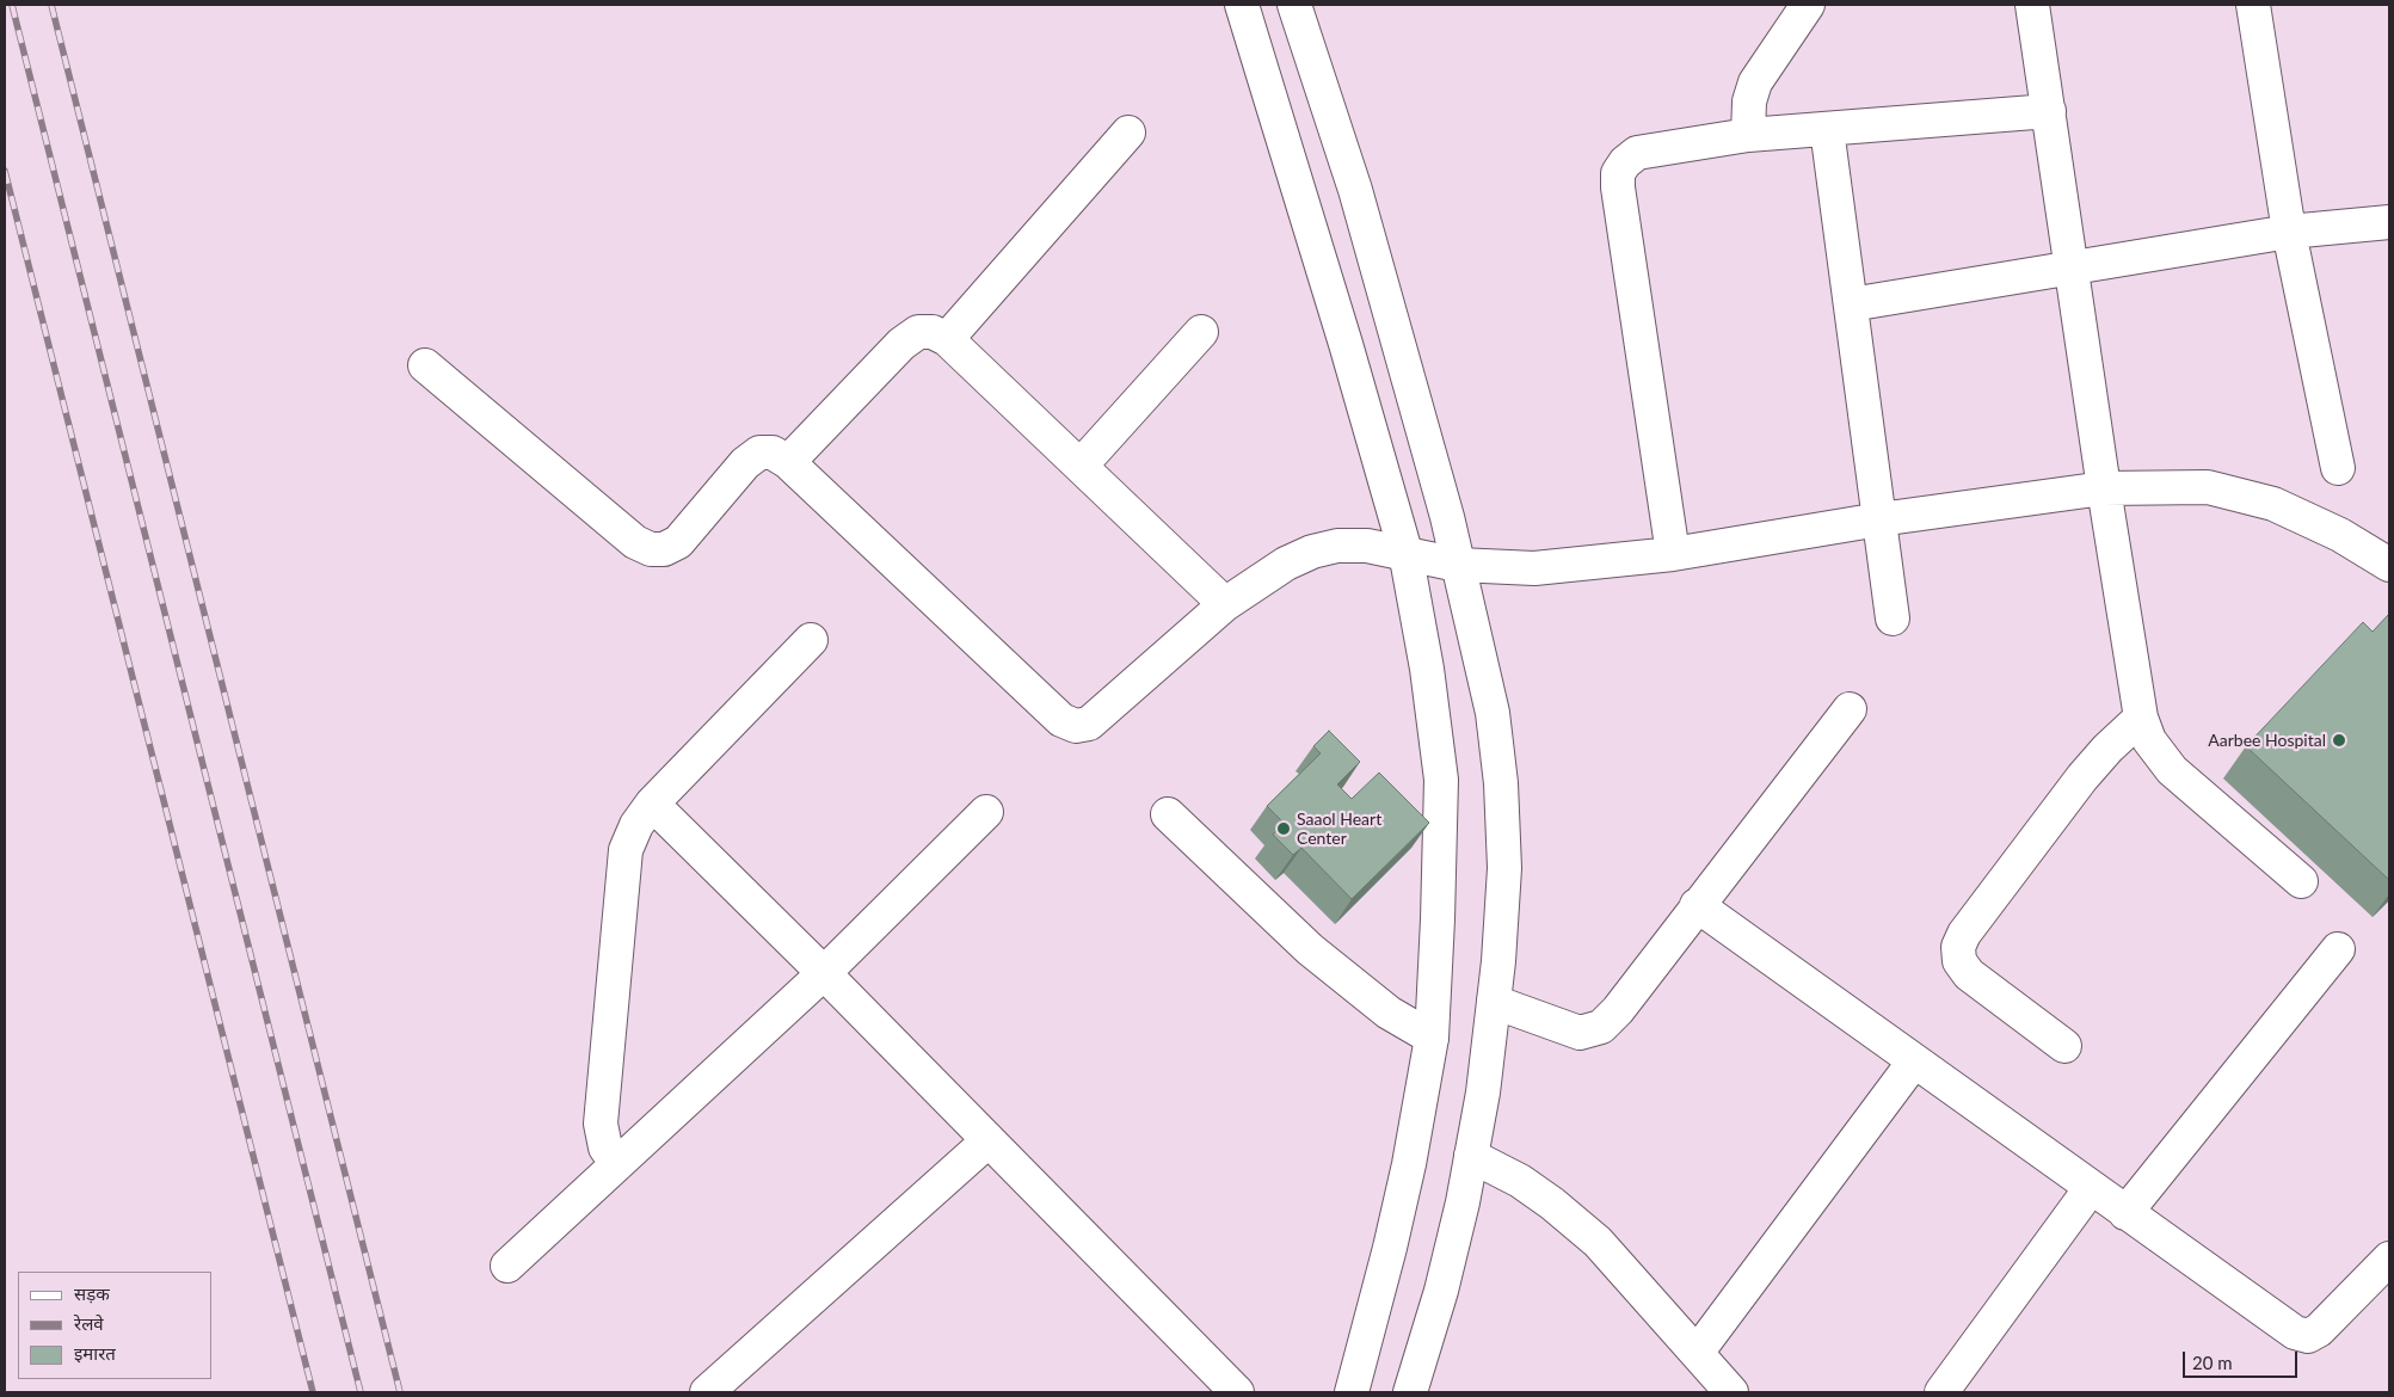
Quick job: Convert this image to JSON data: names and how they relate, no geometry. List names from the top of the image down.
{
  "places": ["Aarbee Hospital", "Saaol Heart Center"],
  "legend": ["सड़क", "रेलवे", "इमारत"],
  "scale_bar": "20 m"
}
